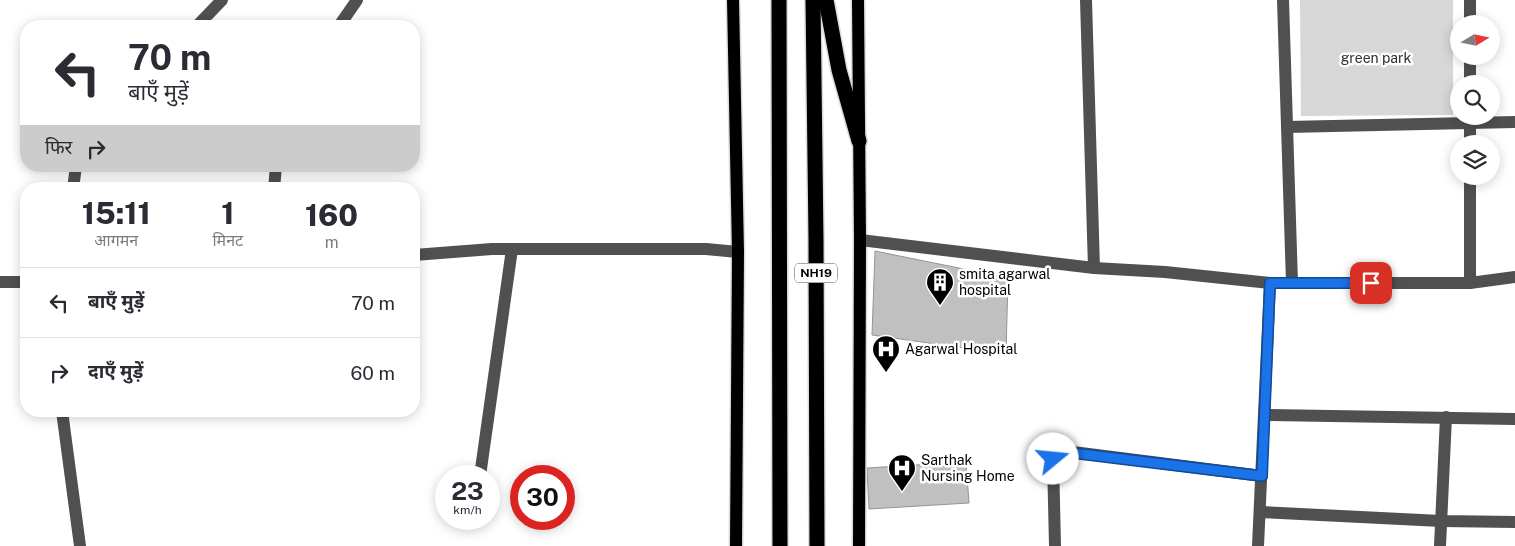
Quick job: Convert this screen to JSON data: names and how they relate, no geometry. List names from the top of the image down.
{
  "streets": {
    "highway": ["NH19"]
  },
  "parks": ["green park"],
  "places": {
    "building": ["smita agarwal hospital"],
    "hospital": ["Agarwal Hospital", "Sarthak Nursing Home"]
  },
  "north": "right",
  "page": {
    "turn": ["70 m", "बाएँ मुड़ें"],
    "then": "फिर",
    "eta": [
      "15:11",
      "आगमन",
      "1",
      "मिनट",
      "160",
      "m"
    ],
    "list": [
      {
        "name": "बाएँ मुड़ें",
        "value": "70 m"
      },
      {
        "name": "दाएँ मुड़ें",
        "value": "60 m"
      }
    ],
    "speed": "23 km/h",
    "limit": "30"
  }
}
